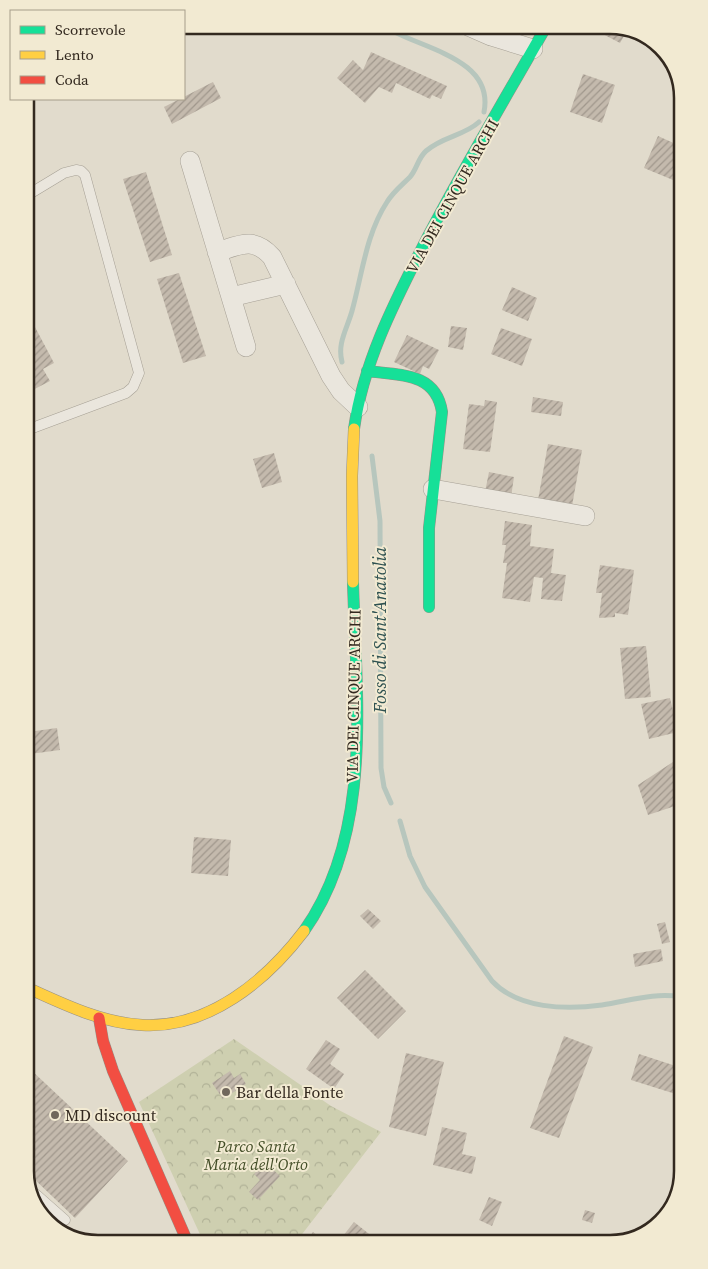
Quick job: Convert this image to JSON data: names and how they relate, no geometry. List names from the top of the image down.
{
  "streets": {
    "main road": ["VIA DEI CINQUE ARCHI"]
  },
  "water": ["Fosso di Sant'Anatolia"],
  "parks": ["Parco Santa Maria dell'Orto"],
  "places": ["Bar della Fonte", "MD discount"],
  "legend": ["Scorrevole", "Lento", "Coda"]
}
